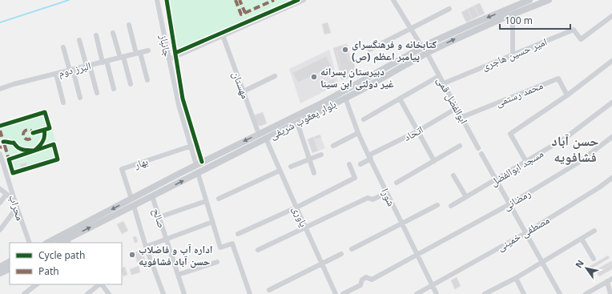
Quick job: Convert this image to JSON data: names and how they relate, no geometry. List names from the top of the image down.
{
  "streets": {
    "main road": ["بلوار یعقوب شریفی"],
    "street": [
      "جانباز",
      "امیر حسین هاجری",
      "البرز دوم",
      "مهستان",
      "محمد رستمی",
      "ابوالفضل قمی",
      "اتحاد",
      "بهار",
      "مسجد ابوالفضل",
      "شورا",
      "رمضانی",
      "محراب",
      "یاوری",
      "صالح",
      "مصطفی خمینی"
    ]
  },
  "crossings": [
    ["جانباز", "بلوار یعقوب شریفی"],
    ["جانباز", "بهار"],
    ["امیر حسین هاجری", "ابوالفضل قمی"],
    ["مهستان", "بلوار یعقوب شریفی"],
    ["محمد رستمی", "ابوالفضل قمی"],
    ["ابوالفضل قمی", "بلوار یعقوب شریفی"],
    ["ابوالفضل قمی", "اتحاد"],
    ["بلوار یعقوب شریفی", "بهار"],
    ["بلوار یعقوب شریفی", "شورا"],
    ["بلوار یعقوب شریفی", "یاوری"],
    ["بلوار یعقوب شریفی", "صالح"],
    ["اتحاد", "شورا"],
    ["شورا", "رمضانی"],
    ["شورا", "مصطفی خمینی"]
  ],
  "districts": ["حسن آباد فشافویه"],
  "places": ["کتابخانه و فرهنگسرای پیامبر اعظم (ص)", "دبیرستان پسرانه غیر دولتی ابن سینا", "اداره آب و فاضلاب حسن آباد فشافویه"],
  "legend": ["Cycle path", "Path"],
  "scale_bar": "100 m",
  "north": "top left"
}
